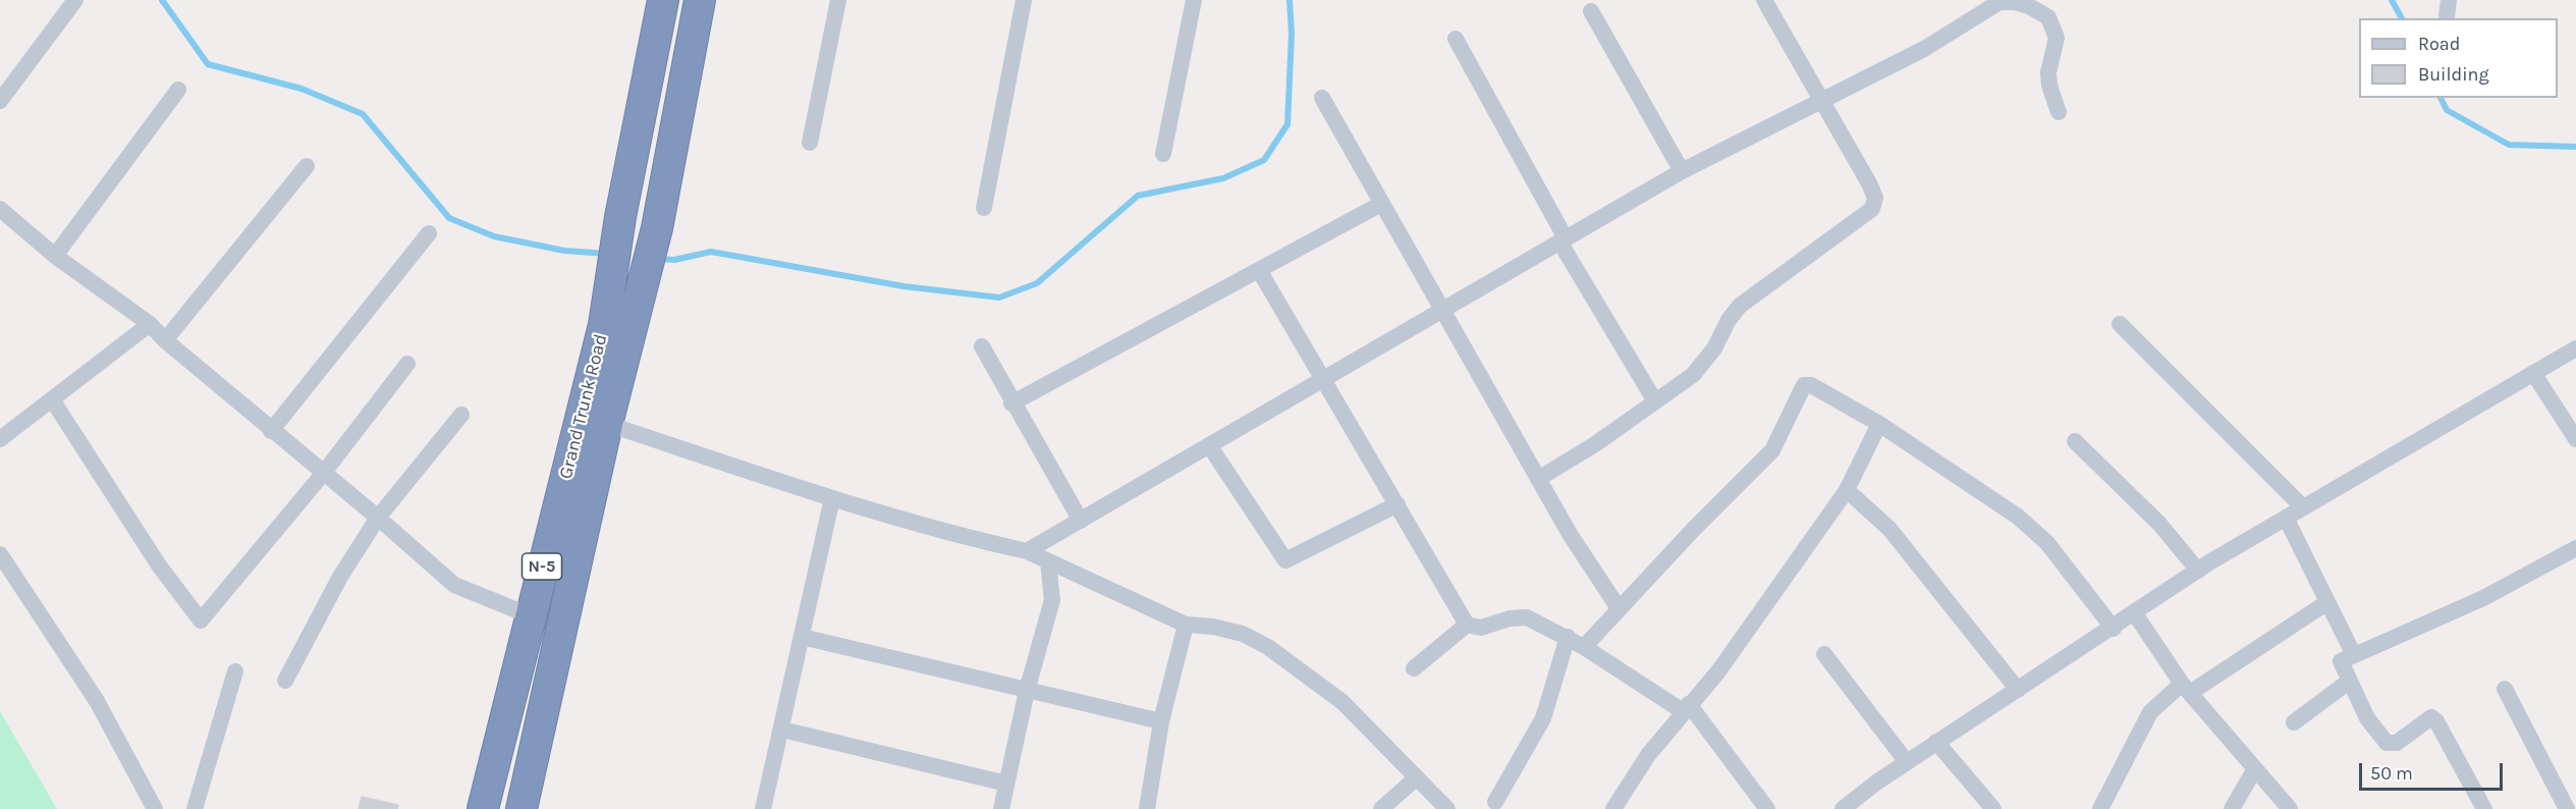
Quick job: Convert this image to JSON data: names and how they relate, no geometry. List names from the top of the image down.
{
  "streets": {
    "highway": ["Grand Trunk Road", "N-5"]
  },
  "legend": ["Road", "Building"],
  "scale_bar": "50 m"
}
